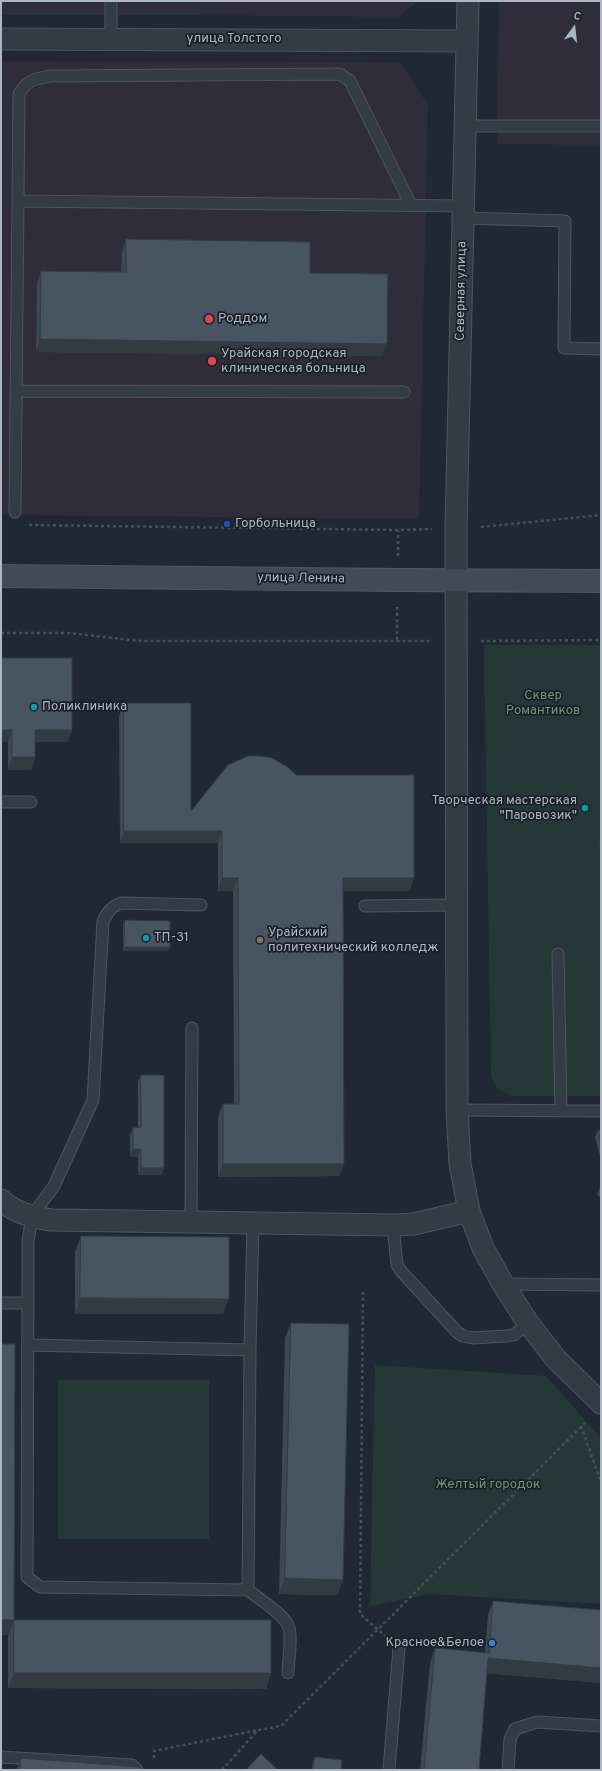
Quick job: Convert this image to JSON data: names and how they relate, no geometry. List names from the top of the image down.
{
  "streets": {
    "main road": ["улица Ленина"],
    "street": ["улица Толстого", "Северная улица"]
  },
  "crossings": [
    ["улица Толстого", "Северная улица"],
    ["Северная улица", "улица Ленина"]
  ],
  "parks": ["Сквер Романтиков", "Желтый городок"],
  "places": [
    "Роддом",
    "Урайская городская клиническая больница",
    "Горбольница",
    "Поликлиника",
    "Творческая мастерская \"Паровозик\"",
    "ТП-31",
    "Урайский политехнический колледж",
    "Красное&Белое"
  ],
  "north": "top"
}
